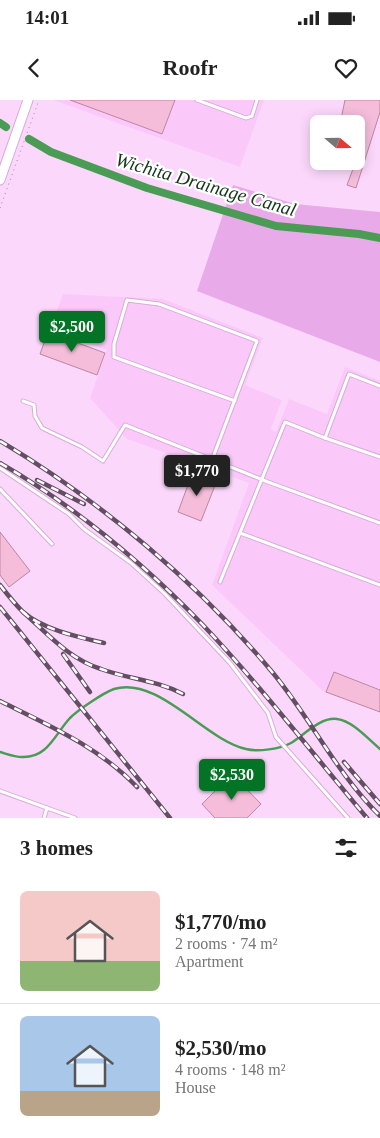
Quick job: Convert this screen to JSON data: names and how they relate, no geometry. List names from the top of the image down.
{
  "water": ["Wichita Drainage Canal"],
  "north": "right",
  "page": {
    "status": "14:01",
    "header": "Roofr",
    "price": ["$2,500", "$1,770", "$2,530"],
    "heading": "3 homes",
    "list": [
      {
        "name": "$1,770/mo",
        "note": "2 rooms · 74 m² · Apartment"
      },
      {
        "name": "$2,530/mo",
        "note": "4 rooms · 148 m² · House"
      }
    ]
  }
}
